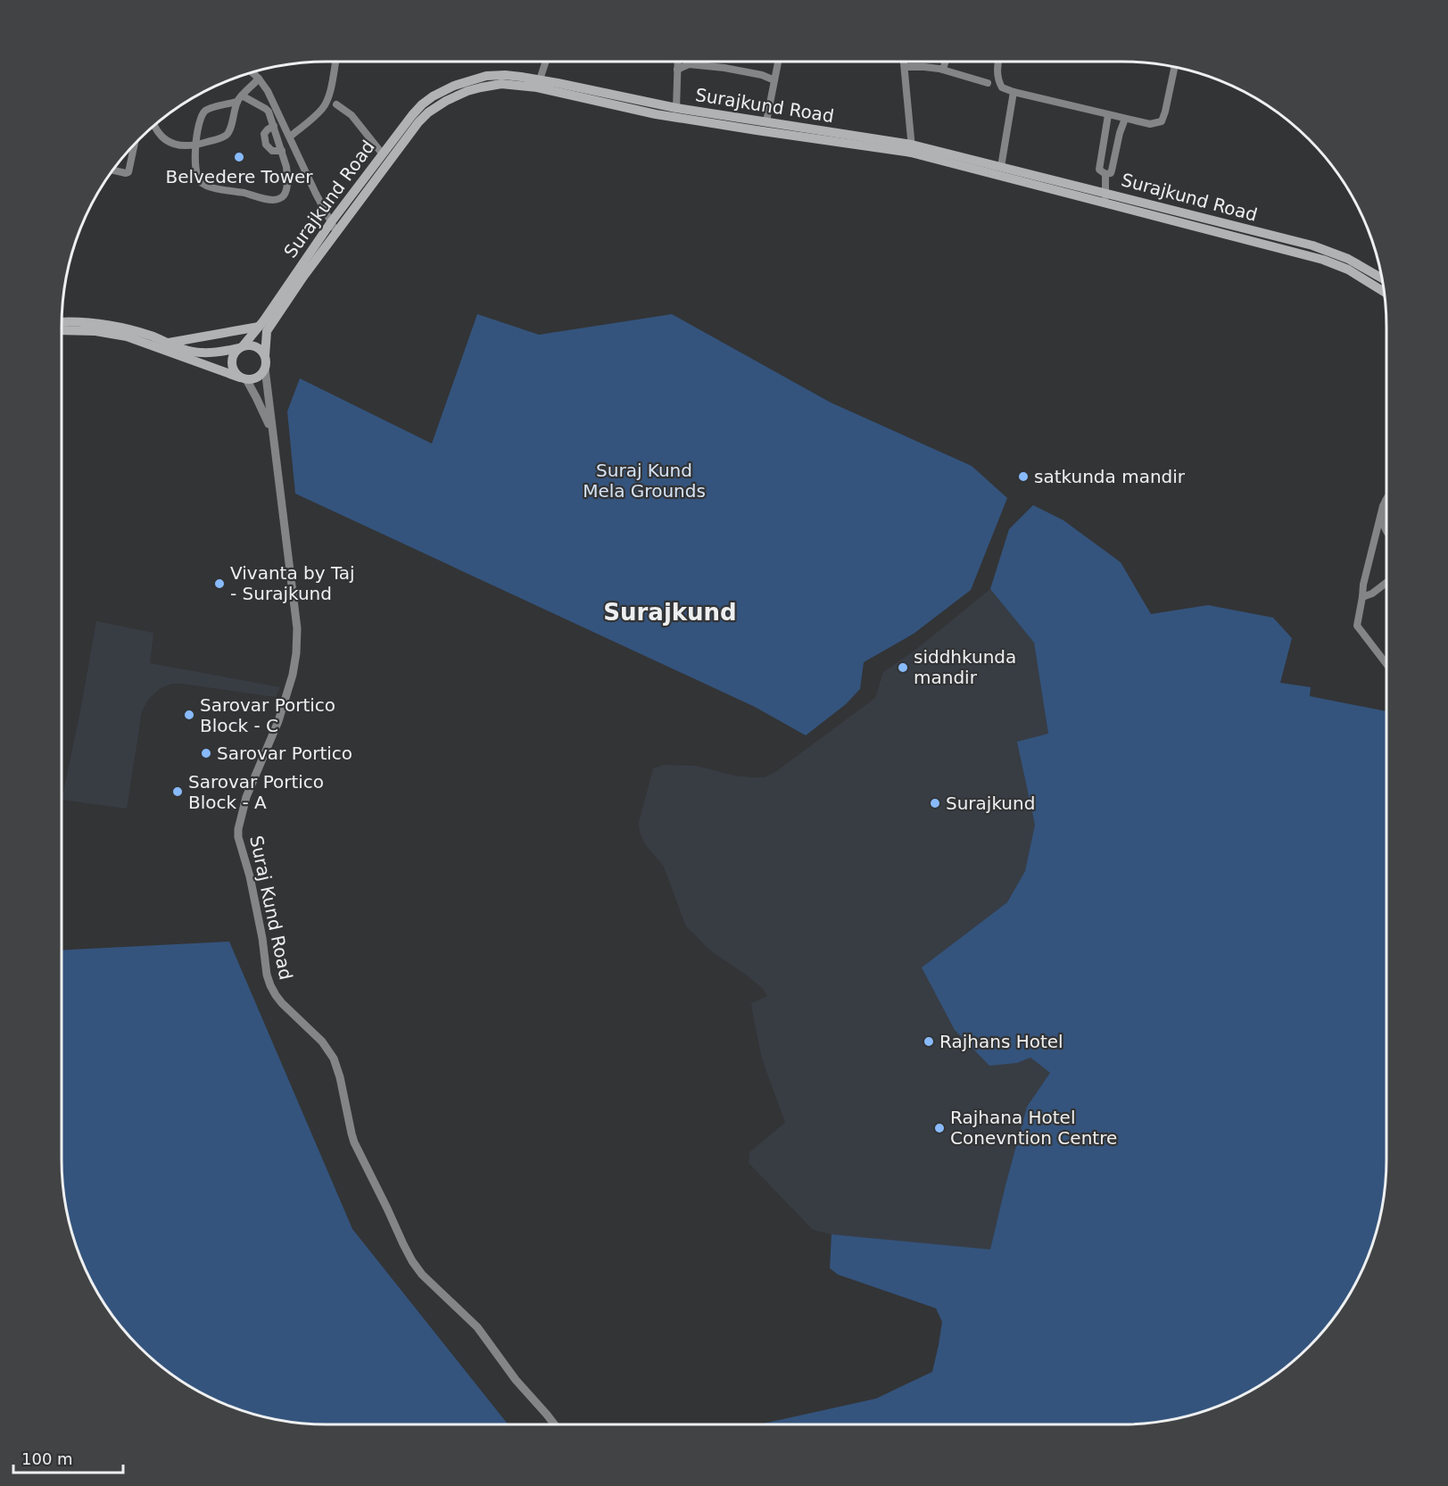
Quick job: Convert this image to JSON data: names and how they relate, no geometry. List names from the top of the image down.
{
  "streets": {
    "main road": ["Surajkund Road"],
    "street": ["Suraj Kund Road"]
  },
  "crossings": [
    ["Surajkund Road", "Suraj Kund Road"]
  ],
  "districts": ["Surajkund"],
  "parks": ["Suraj Kund Mela Grounds"],
  "places": [
    "Belvedere Tower",
    "satkunda mandir",
    "Vivanta by Taj - Surajkund",
    "siddhkunda mandir",
    "Sarovar Portico Block - C",
    "Sarovar Portico",
    "Sarovar Portico Block - A",
    "Surajkund",
    "Rajhans Hotel",
    "Rajhana Hotel Conevntion Centre"
  ],
  "scale_bar": "100 m"
}
